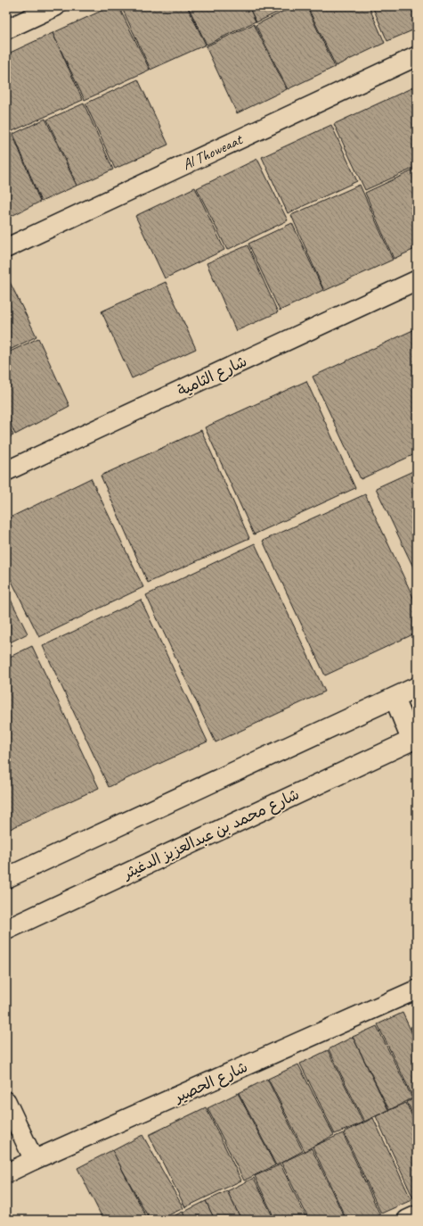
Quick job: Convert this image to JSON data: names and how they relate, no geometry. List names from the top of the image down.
{
  "streets": {
    "street": [
      "Al Thoweaat",
      "شارع الثامية",
      "شارع محمد بن عبدالعزيز الدغيثر",
      "شارع الحصير"
    ]
  }
}
